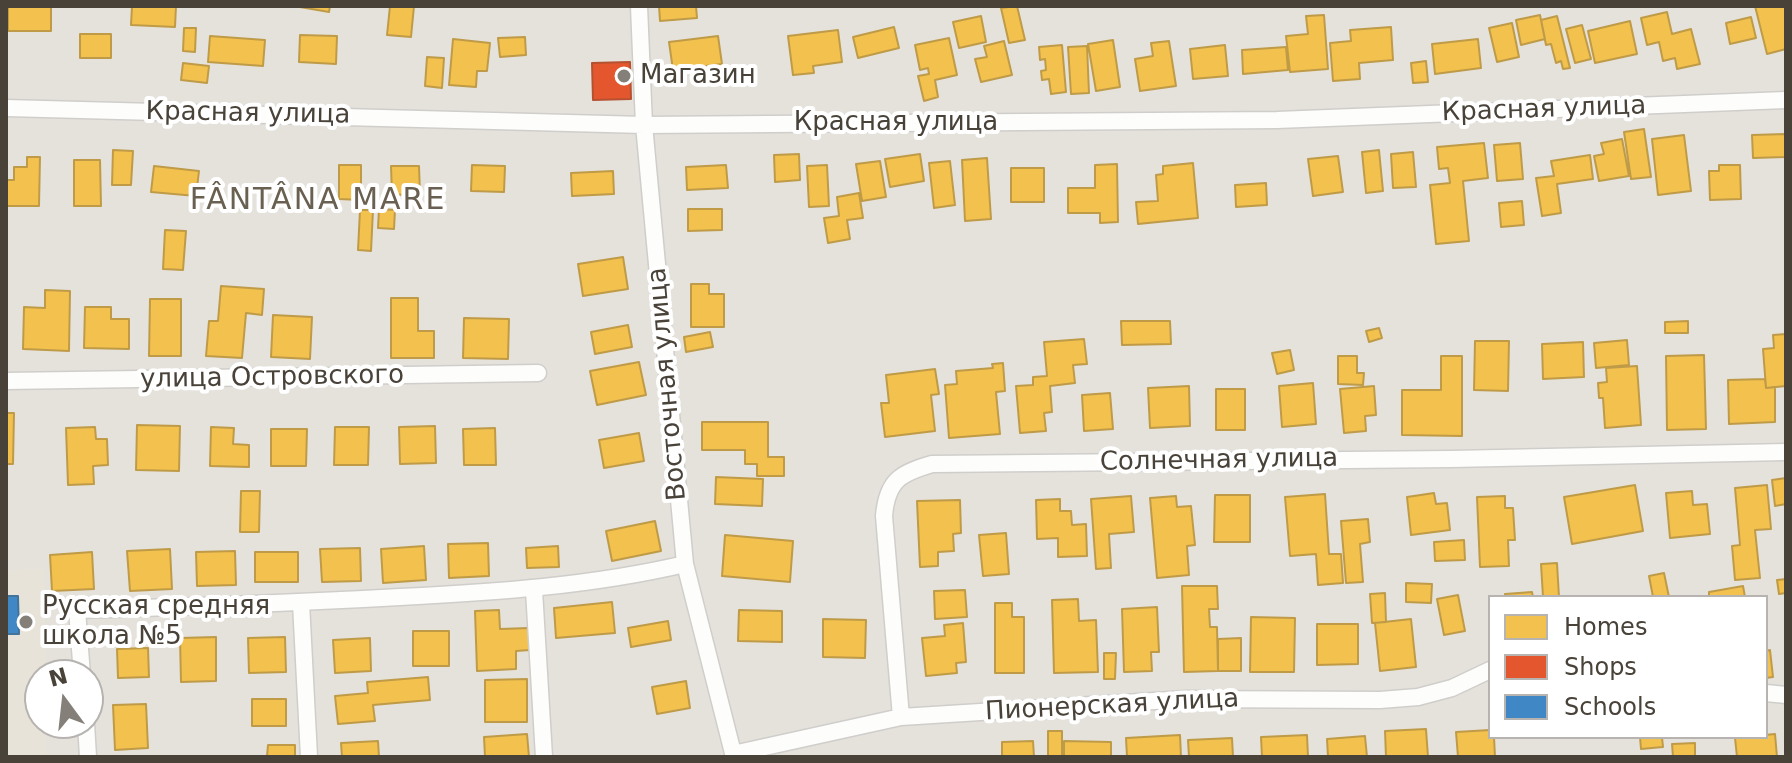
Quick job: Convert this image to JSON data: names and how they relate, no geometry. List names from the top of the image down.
{
  "streets": {
    "street": [
      "Красная улица",
      "улица Островского",
      "Восточная улица",
      "Солнечная улица",
      "Пионерская улица"
    ]
  },
  "crossings": [
    ["Красная улица", "Восточная улица"],
    ["Восточная улица", "Пионерская улица"],
    ["Солнечная улица", "Пионерская улица"]
  ],
  "districts": ["FÂNTÂNA MARE"],
  "places": ["Магазин", "Русская средняя школа №5"],
  "legend": ["Homes", "Shops", "Schools"],
  "north": "top"
}
